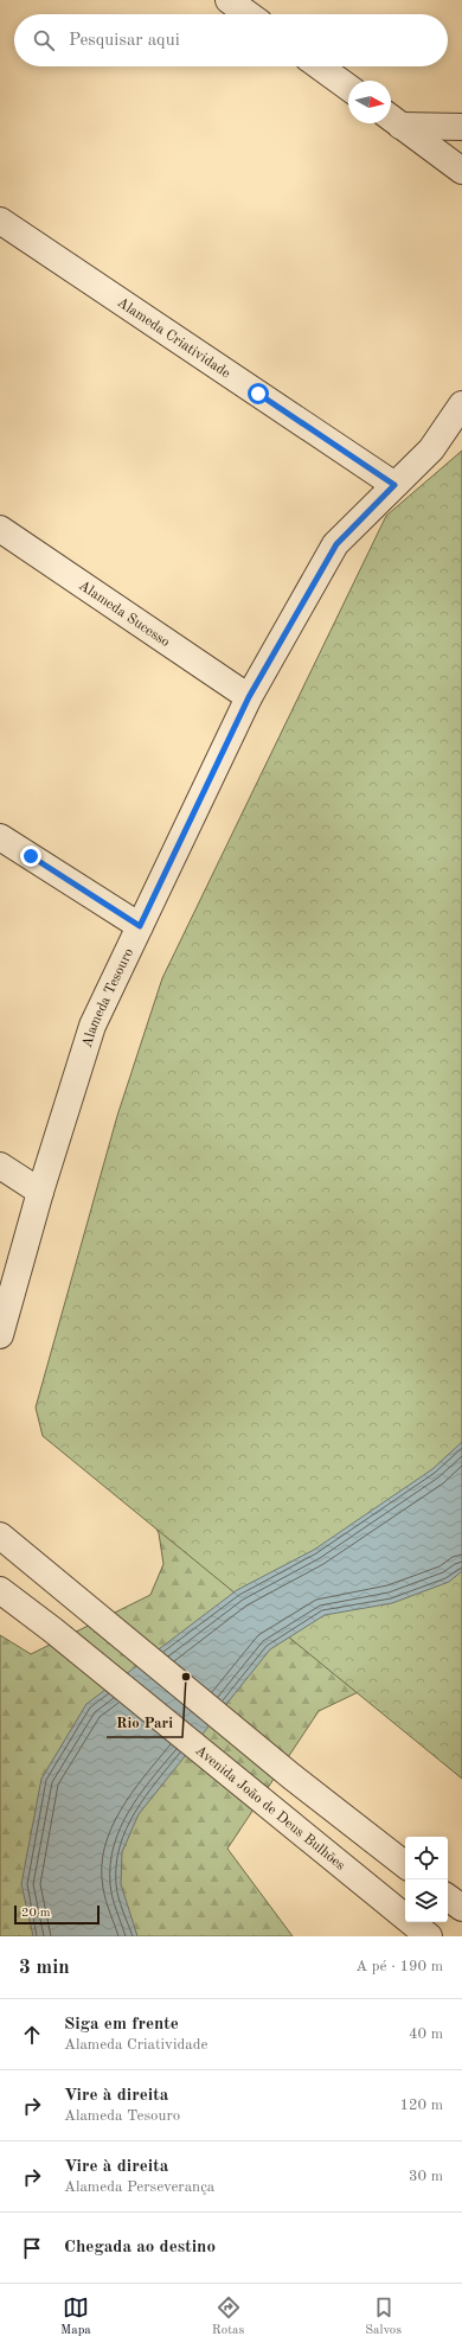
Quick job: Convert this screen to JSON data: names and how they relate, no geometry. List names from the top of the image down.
{
  "streets": {
    "street": [
      "Alameda Criatividade",
      "Alameda Sucesso",
      "Alameda Tesouro",
      "Avenida João de Deus Bulhões"
    ]
  },
  "crossings": [
    ["Alameda Criatividade", "Alameda Tesouro"],
    ["Alameda Sucesso", "Alameda Tesouro"]
  ],
  "places": ["Rio Pari"],
  "scale_bar": "20 m",
  "north": "right",
  "page": {
    "search": "Pesquisar aqui",
    "scale": "20 m",
    "heading": ["3 min", "A pé · 190 m"],
    "list": [
      ["Siga em frente", "Alameda Criatividade", "40 m"],
      ["Vire à direita", "Alameda Tesouro", "120 m"],
      ["Vire à direita", "Alameda Perseverança", "30 m"],
      "Chegada ao destino"
    ],
    "nav": ["Mapa", "Rotas", "Salvos"]
  }
}
